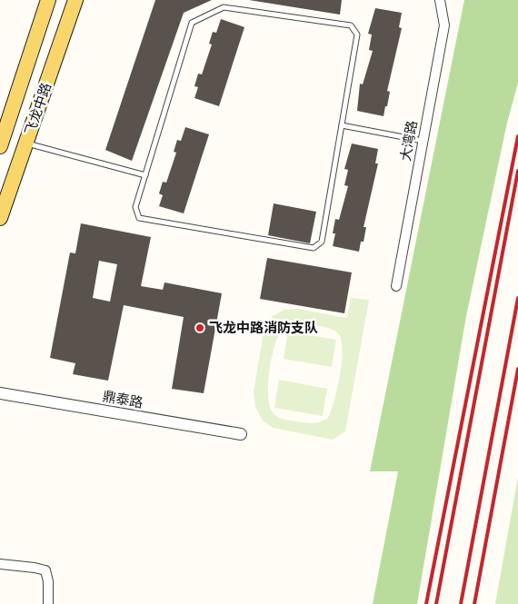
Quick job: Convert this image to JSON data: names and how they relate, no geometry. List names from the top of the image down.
{
  "streets": {
    "main road": ["飞龙中路"],
    "street": ["大湾路", "鼎泰路"]
  },
  "places": ["飞龙中路消防支队"]
}
